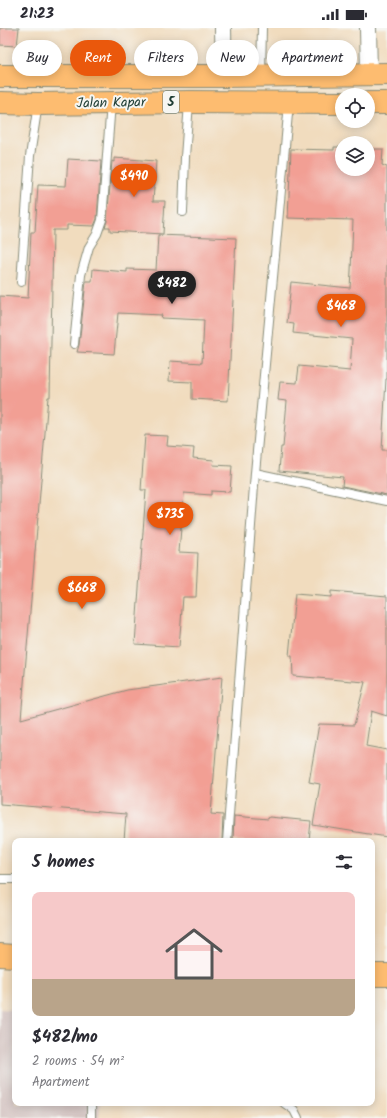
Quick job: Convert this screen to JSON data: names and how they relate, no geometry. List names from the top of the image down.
{
  "streets": {
    "main road": ["5", "Jalan Kapar"]
  },
  "page": {
    "status": "21:23",
    "chip": [
      "Buy",
      "Rent",
      "Filters",
      "New",
      "Apartment"
    ],
    "price": [
      "$490",
      "$482",
      "$468",
      "$735",
      "$668"
    ],
    "heading": "5 homes",
    "list": [
      {
        "name": "$482/mo",
        "note": "2 rooms · 54 m² · Apartment"
      }
    ]
  }
}
